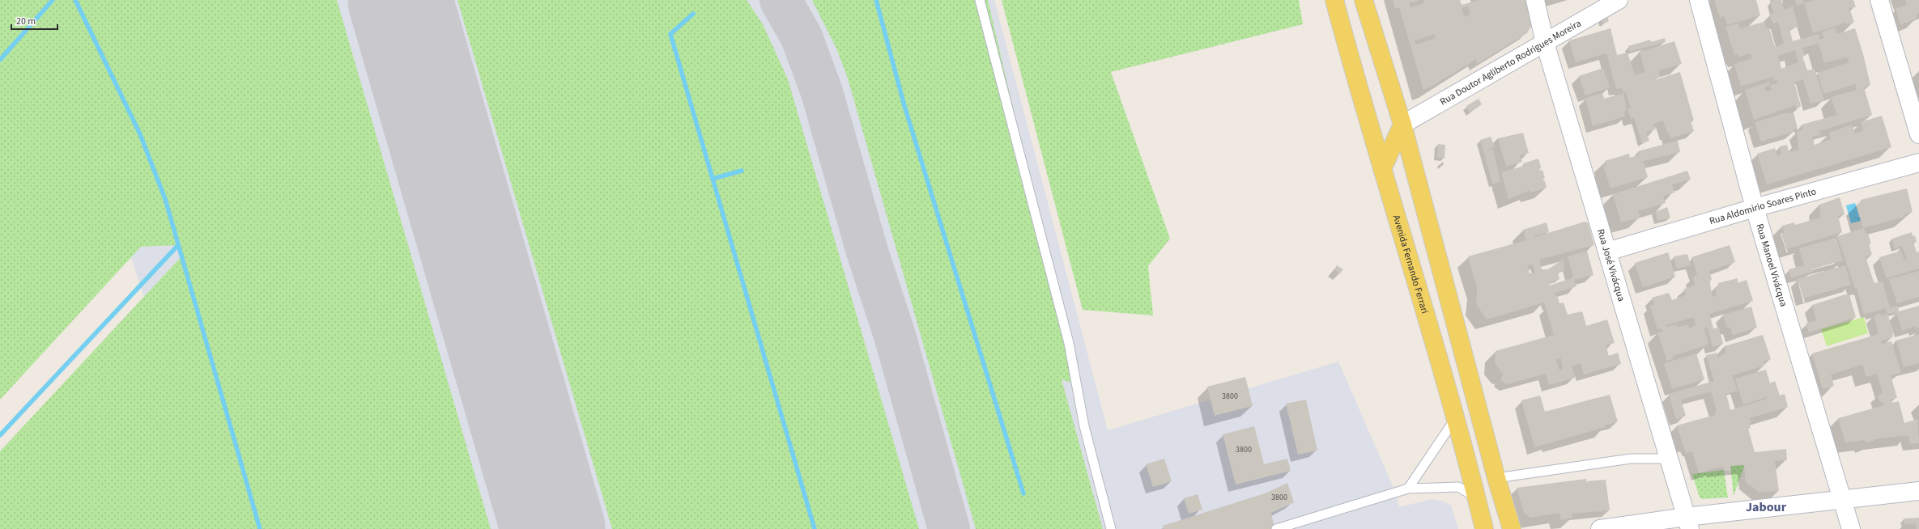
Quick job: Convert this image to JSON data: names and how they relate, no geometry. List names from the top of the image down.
{
  "streets": {
    "main road": ["Avenida Fernando Ferrari"],
    "street": [
      "Rua Doutor Agliberto Rodrigues Moreira",
      "Rua Aldomirio Soares Pinto",
      "Rua José Vivácqua",
      "Rua Manoel Vivácqua"
    ]
  },
  "crossings": [
    ["Rua Doutor Agliberto Rodrigues Moreira", "Rua José Vivácqua"],
    ["Rua Aldomirio Soares Pinto", "Rua José Vivácqua"],
    ["Rua Aldomirio Soares Pinto", "Rua Manoel Vivácqua"]
  ],
  "districts": ["Jabour"],
  "house_numbers": ["3800", "3800", "3800"],
  "scale_bar": "20 m"
}
